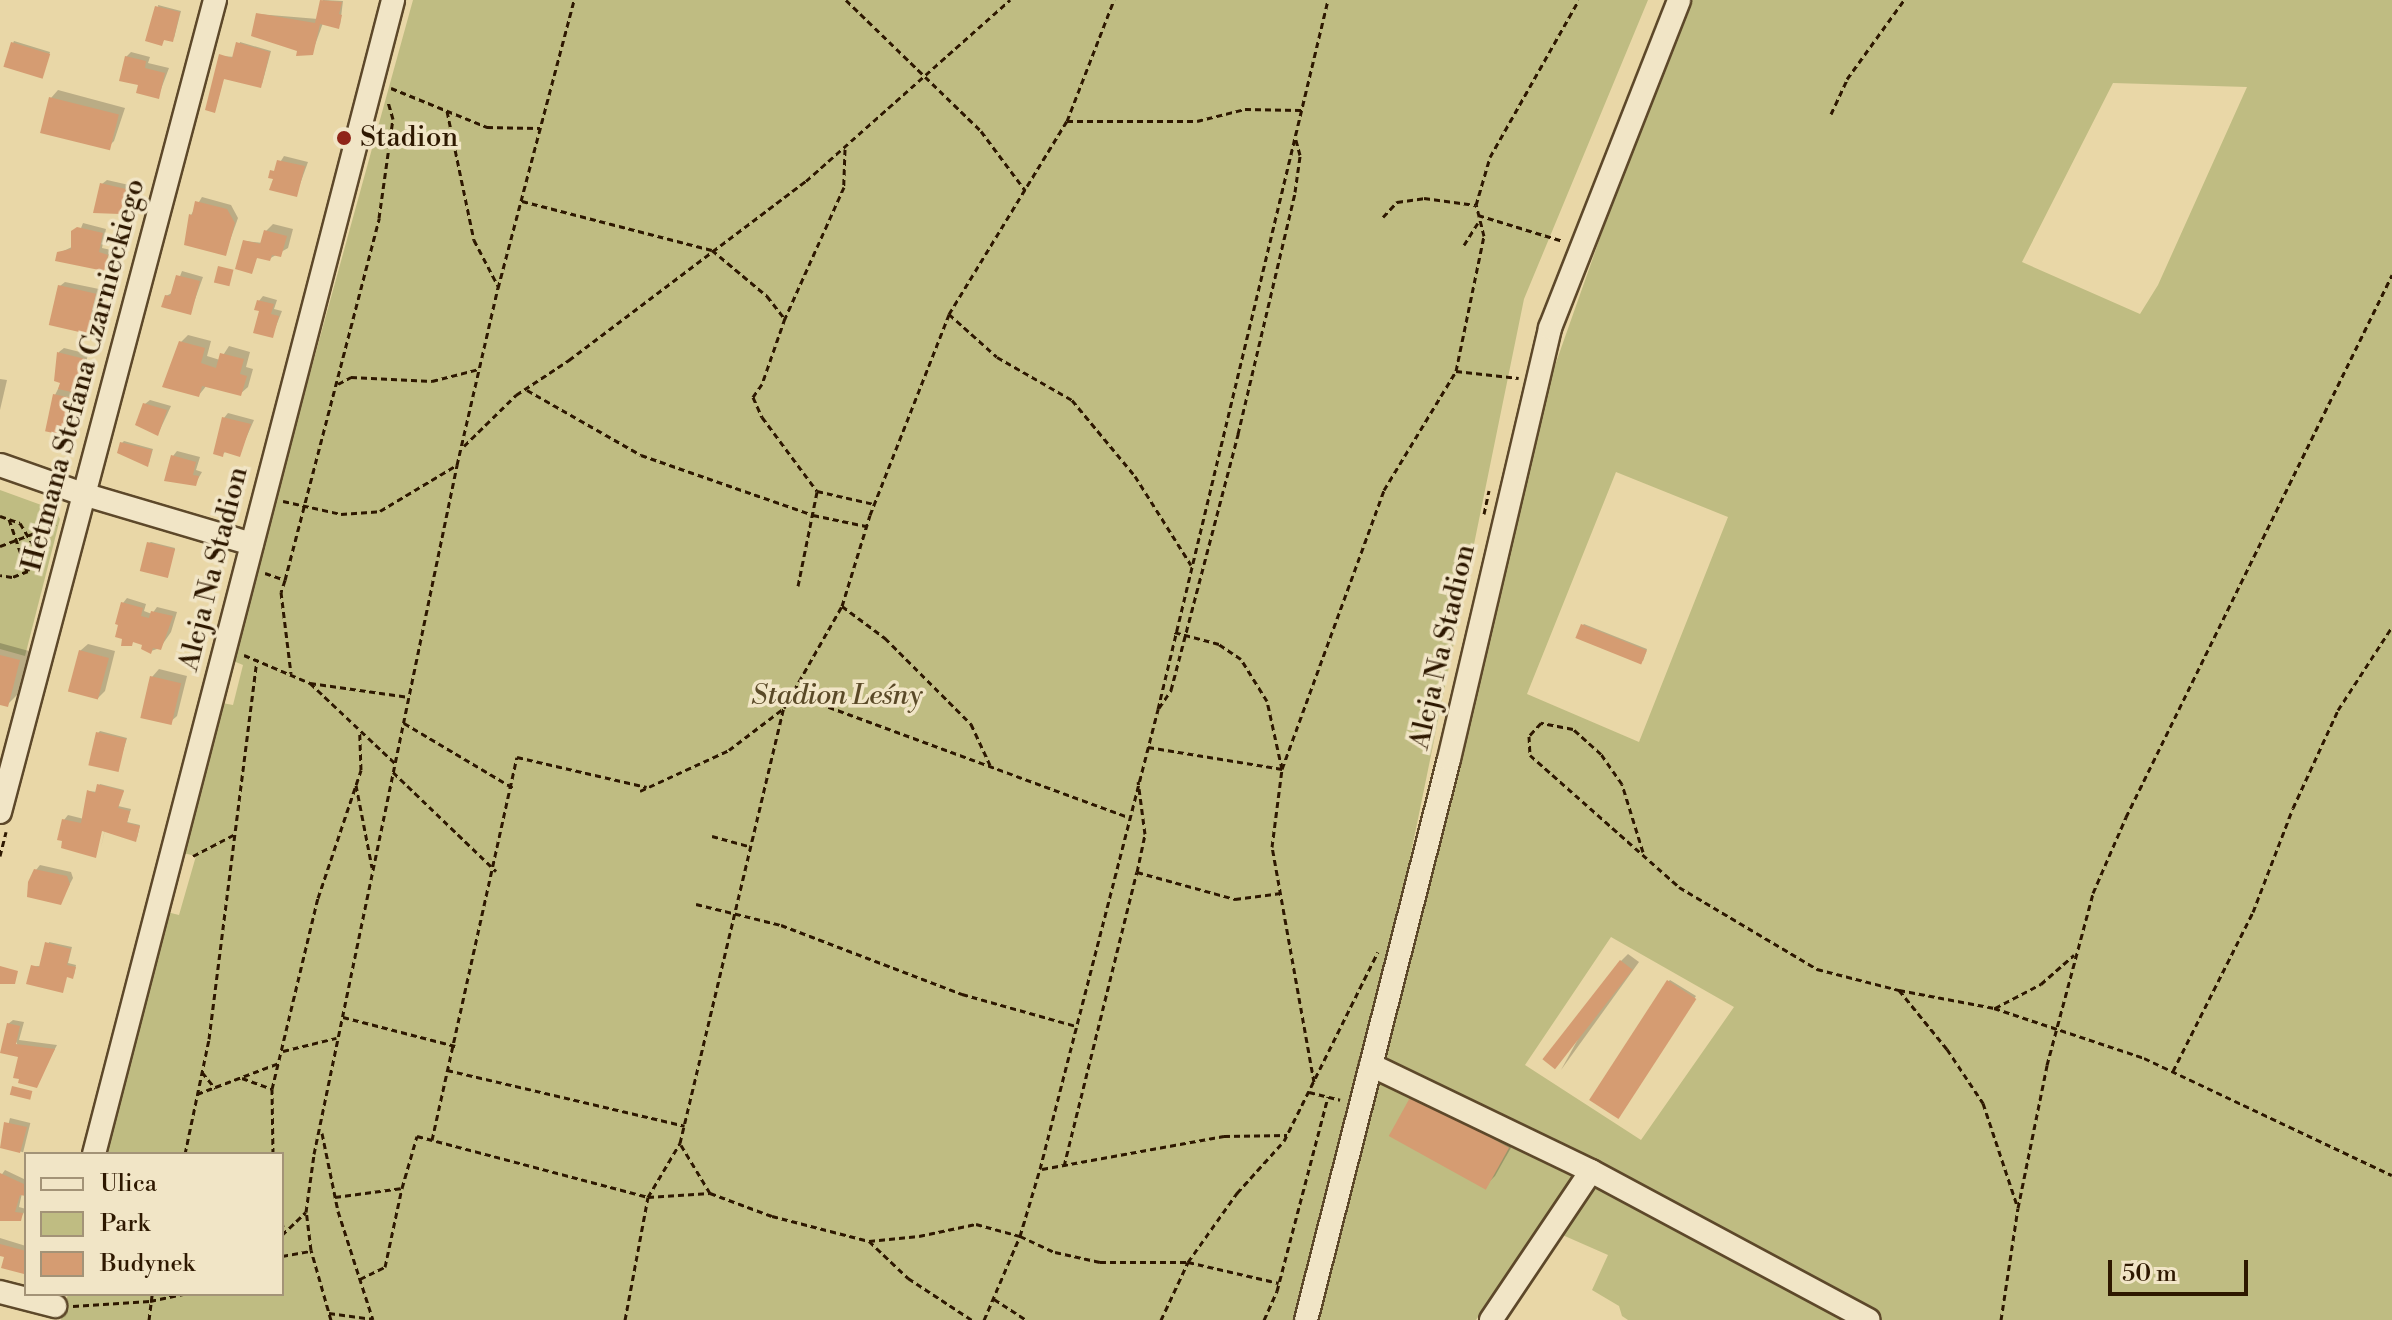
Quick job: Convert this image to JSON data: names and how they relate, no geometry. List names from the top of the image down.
{
  "streets": {
    "street": ["Hetmana Stefana Czarnieckiego", "Aleja Na Stadion"]
  },
  "parks": ["Stadion Leśny"],
  "places": ["Stadion"],
  "legend": ["Ulica", "Park", "Budynek"],
  "scale_bar": "50 m"
}
